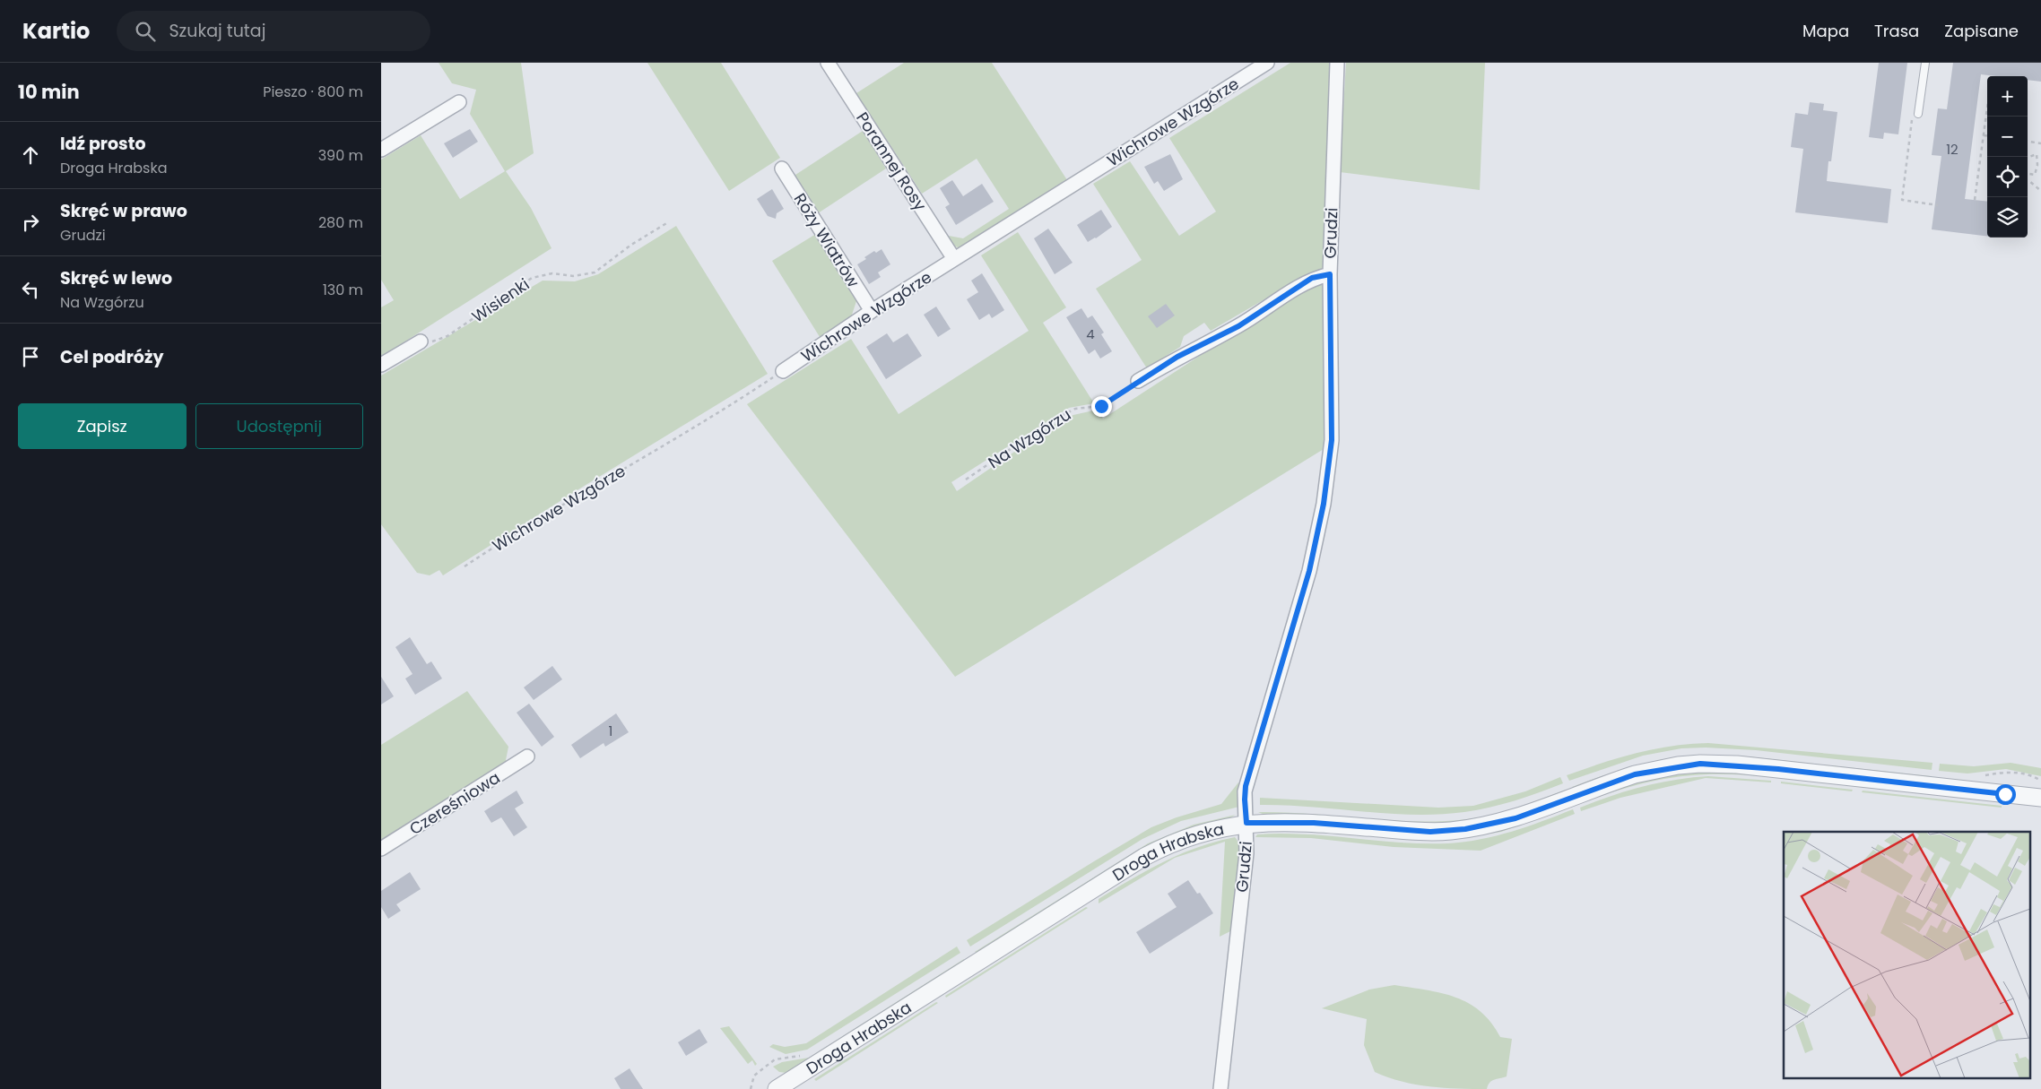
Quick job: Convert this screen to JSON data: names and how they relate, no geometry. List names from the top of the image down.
{
  "streets": {
    "street": [
      "Wichrowe Wzgórze",
      "Porannej Rosy",
      "Grudzi",
      "Róży Wiatrów",
      "Czereśniowa",
      "Droga Hrabska"
    ],
    "path": ["Wisienki", "Na Wzgórzu"]
  },
  "crossings": [
    ["Wichrowe Wzgórze", "Porannej Rosy"],
    ["Wichrowe Wzgórze", "Róży Wiatrów"],
    ["Grudzi", "Droga Hrabska"]
  ],
  "house_numbers": ["12", "4", "1"],
  "page": {
    "header": "Kartio",
    "search": "Szukaj tutaj",
    "nav": ["Mapa", "Trasa", "Zapisane"],
    "heading": ["10 min", "Pieszo · 800 m"],
    "map_buttons": ["+", "−"],
    "list": [
      ["Idź prosto", "Droga Hrabska", "390 m"],
      ["Skręć w prawo", "Grudzi", "280 m"],
      ["Skręć w lewo", "Na Wzgórzu", "130 m"],
      "Cel podróży"
    ],
    "buttons": ["Zapisz", "Udostępnij"]
  }
}
